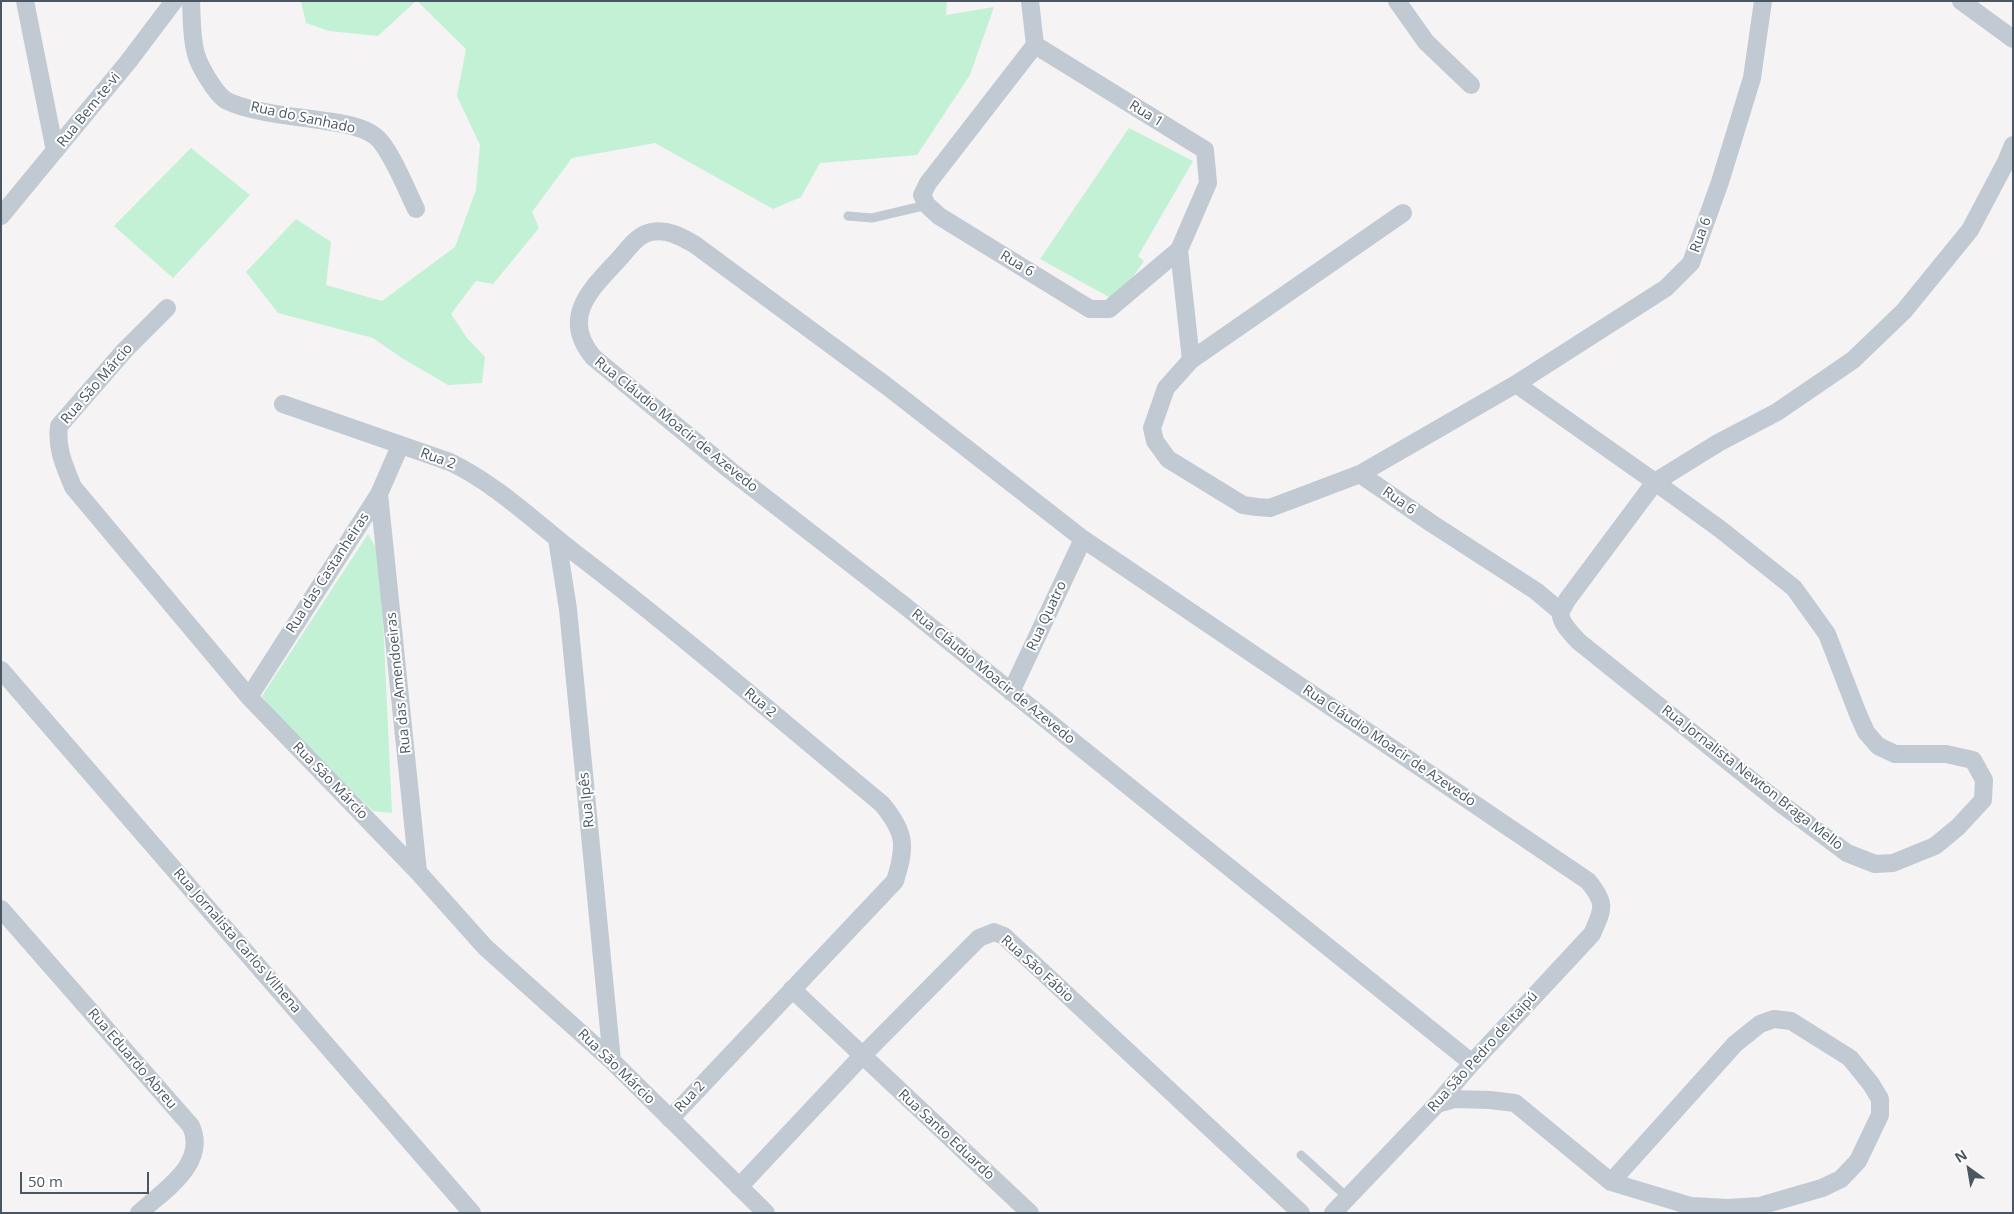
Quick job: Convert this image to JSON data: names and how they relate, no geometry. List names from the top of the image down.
{
  "streets": {
    "street": [
      "Rua Bem-te-vi",
      "Rua 1",
      "Rua do Sanhado",
      "Rua 6",
      "Rua São Márcio",
      "Rua Cláudio Moacir de Azevedo",
      "Rua 2",
      "Rua das Castanheiras",
      "Rua Quatro",
      "Rua das Amendoeiras",
      "Rua Jornalista Newton Braga Mello",
      "Rua Ipês",
      "Rua Jornalista Carlos Vilhena",
      "Rua São Fábio",
      "Rua São Pedro de Itaipú",
      "Rua Eduardo Abreu",
      "Rua Santo Eduardo"
    ]
  },
  "crossings": [
    ["Rua 1", "Rua 6"],
    ["Rua 6", "Rua Jornalista Newton Braga Mello"],
    ["Rua São Márcio", "Rua 2"],
    ["Rua São Márcio", "Rua das Castanheiras"],
    ["Rua São Márcio", "Rua das Amendoeiras"],
    ["Rua São Márcio", "Rua Ipês"],
    ["Rua São Márcio", "Rua São Fábio"],
    ["Rua Cláudio Moacir de Azevedo", "Rua Quatro"],
    ["Rua Cláudio Moacir de Azevedo", "Rua São Pedro de Itaipú"],
    ["Rua 2", "Rua das Castanheiras"],
    ["Rua 2", "Rua Ipês"],
    ["Rua 2", "Rua Santo Eduardo"],
    ["Rua das Castanheiras", "Rua das Amendoeiras"],
    ["Rua São Fábio", "Rua Santo Eduardo"]
  ],
  "scale_bar": "50 m",
  "north": "top left"
}
